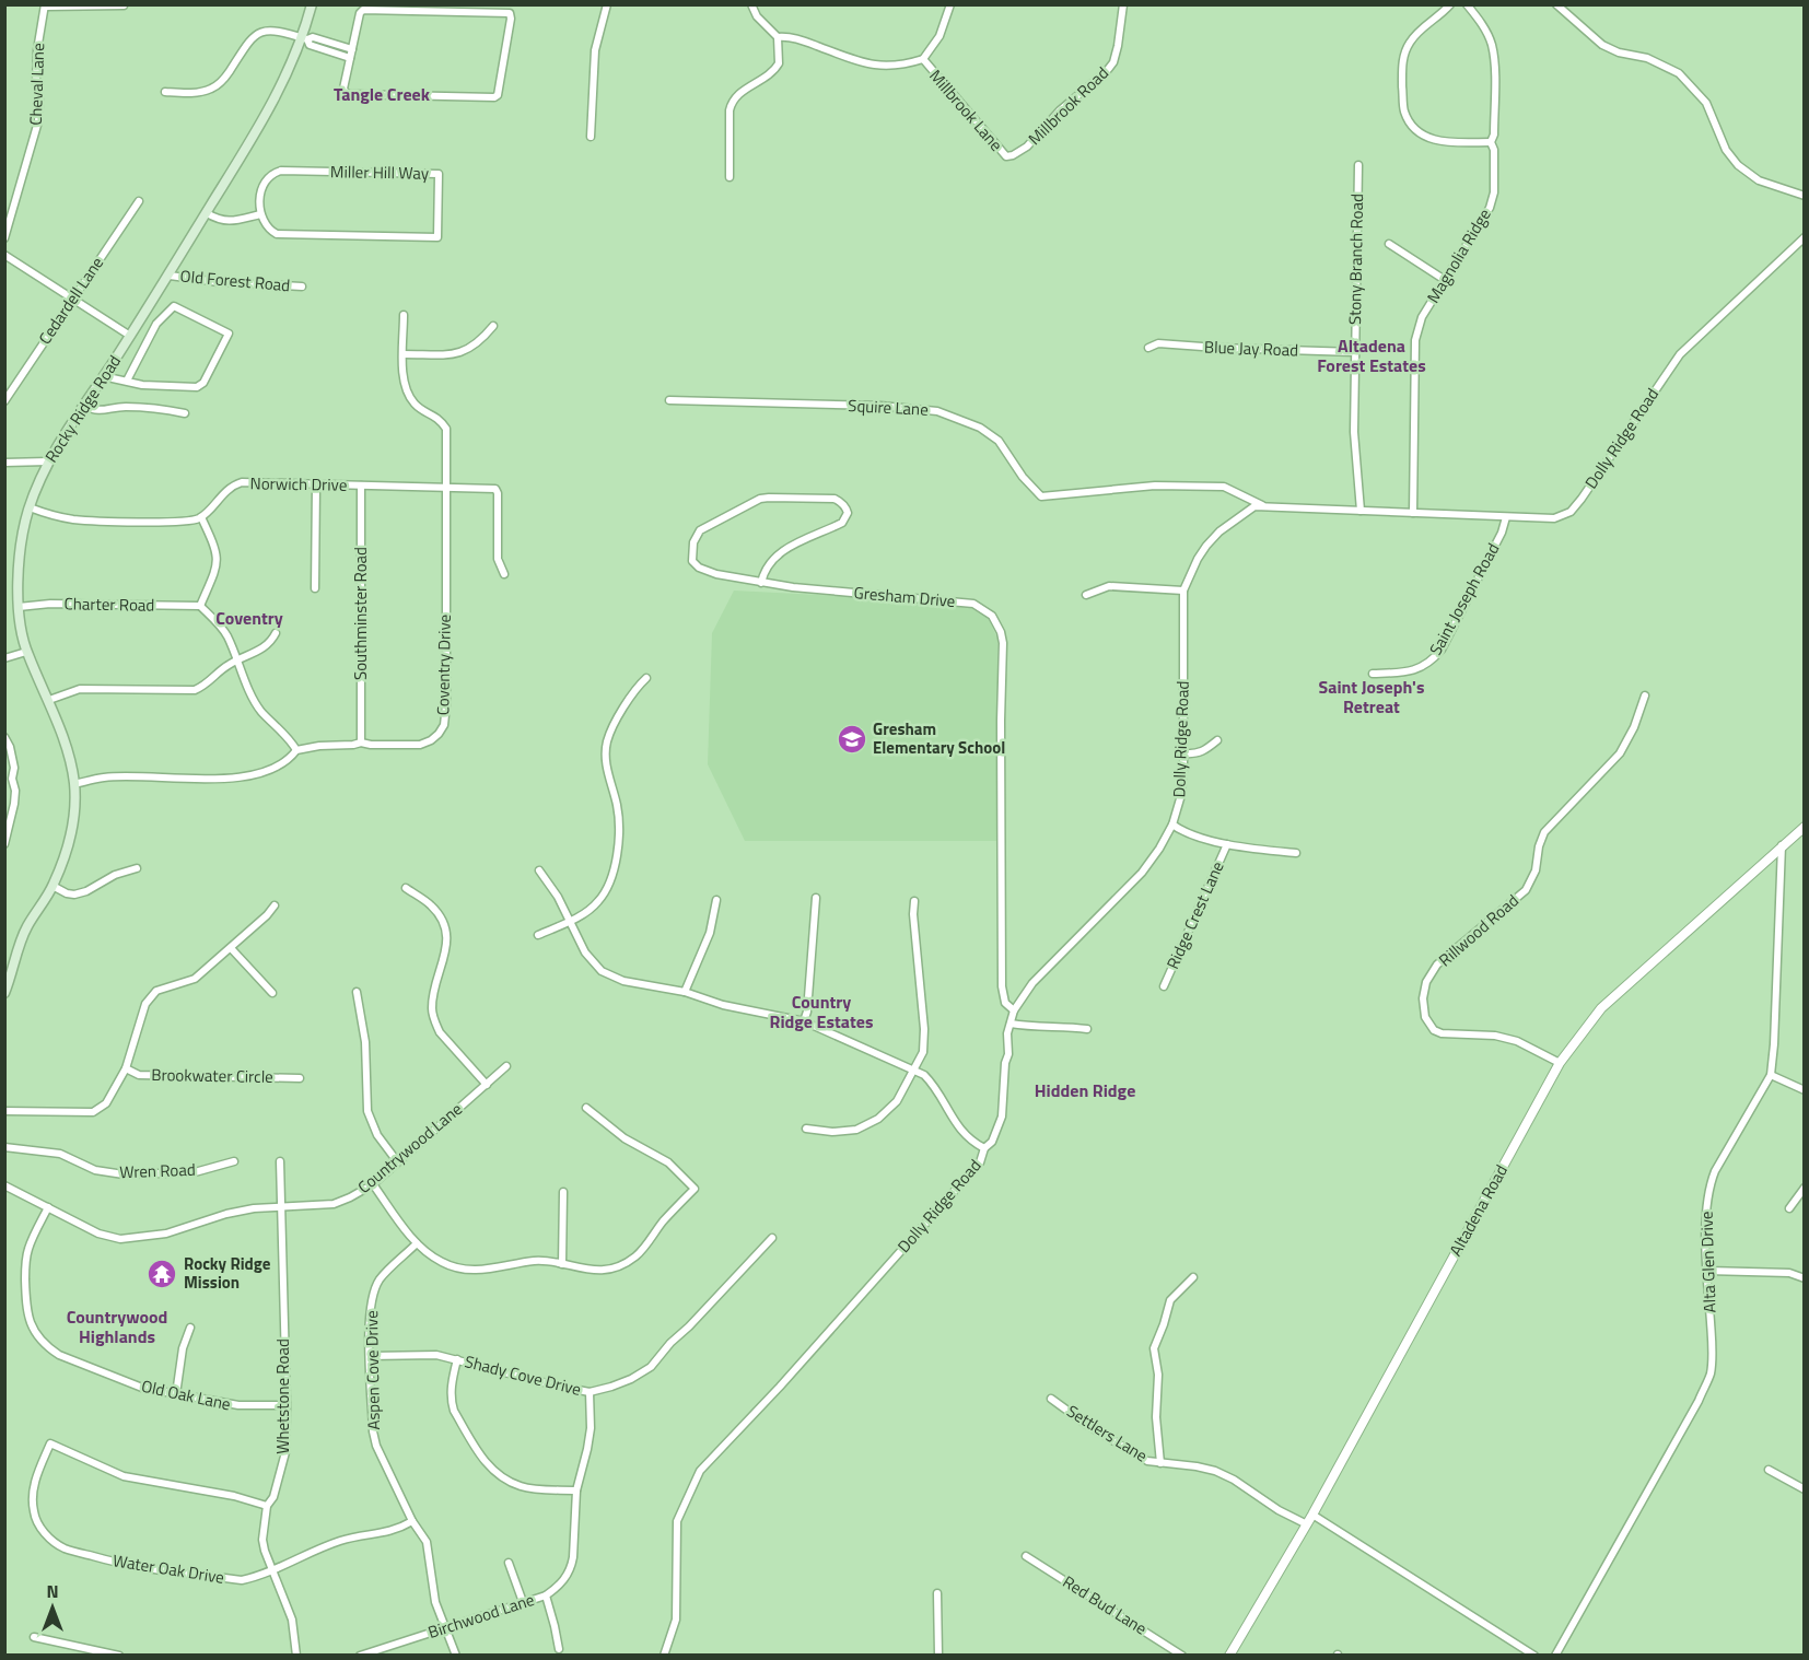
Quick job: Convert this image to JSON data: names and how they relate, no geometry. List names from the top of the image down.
{
  "streets": {
    "main road": ["Rocky Ridge Road"],
    "street": [
      "Cheval Lane",
      "Millbrook Road",
      "Millbrook Lane",
      "Miller Hill Way",
      "Magnolia Ridge",
      "Stony Branch Road",
      "Old Forest Road",
      "Cedardell Lane",
      "Blue Jay Road",
      "Squire Lane",
      "Dolly Ridge Road",
      "Norwich Drive",
      "Gresham Drive",
      "Saint Joseph Road",
      "Charter Road",
      "Southminster Road",
      "Coventry Drive",
      "Ridge Crest Lane",
      "Rillwood Road",
      "Brookwater Circle",
      "Countrywood Lane",
      "Wren Road",
      "Altadena Road",
      "Alta Glen Drive",
      "Aspen Cove Drive",
      "Shady Cove Drive",
      "Old Oak Lane",
      "Whetstone Road",
      "Settlers Lane",
      "Water Oak Drive",
      "Red Bud Lane",
      "Birchwood Lane"
    ]
  },
  "crossings": [
    ["Millbrook Road", "Millbrook Lane"],
    ["Magnolia Ridge", "Dolly Ridge Road"],
    ["Stony Branch Road", "Blue Jay Road"],
    ["Stony Branch Road", "Dolly Ridge Road"],
    ["Old Forest Road", "Rocky Ridge Road"],
    ["Squire Lane", "Dolly Ridge Road"],
    ["Rocky Ridge Road", "Charter Road"],
    ["Rocky Ridge Road", "Coventry Drive"],
    ["Dolly Ridge Road", "Gresham Drive"],
    ["Dolly Ridge Road", "Saint Joseph Road"],
    ["Norwich Drive", "Southminster Road"],
    ["Norwich Drive", "Coventry Drive"],
    ["Southminster Road", "Coventry Drive"],
    ["Rillwood Road", "Altadena Road"],
    ["Countrywood Lane", "Old Oak Lane"],
    ["Countrywood Lane", "Whetstone Road"],
    ["Altadena Road", "Alta Glen Drive"],
    ["Altadena Road", "Settlers Lane"],
    ["Aspen Cove Drive", "Shady Cove Drive"],
    ["Aspen Cove Drive", "Water Oak Drive"],
    ["Aspen Cove Drive", "Birchwood Lane"],
    ["Shady Cove Drive", "Birchwood Lane"],
    ["Old Oak Lane", "Whetstone Road"],
    ["Whetstone Road", "Water Oak Drive"]
  ],
  "districts": [
    "Tangle Creek",
    "Altadena Forest Estates",
    "Coventry",
    "Saint Joseph's Retreat",
    "Country Ridge Estates",
    "Hidden Ridge",
    "Countrywood Highlands"
  ],
  "places": {
    "school or university": ["Gresham Elementary School"],
    "temple": ["Rocky Ridge Mission"]
  },
  "north": "top"
}
